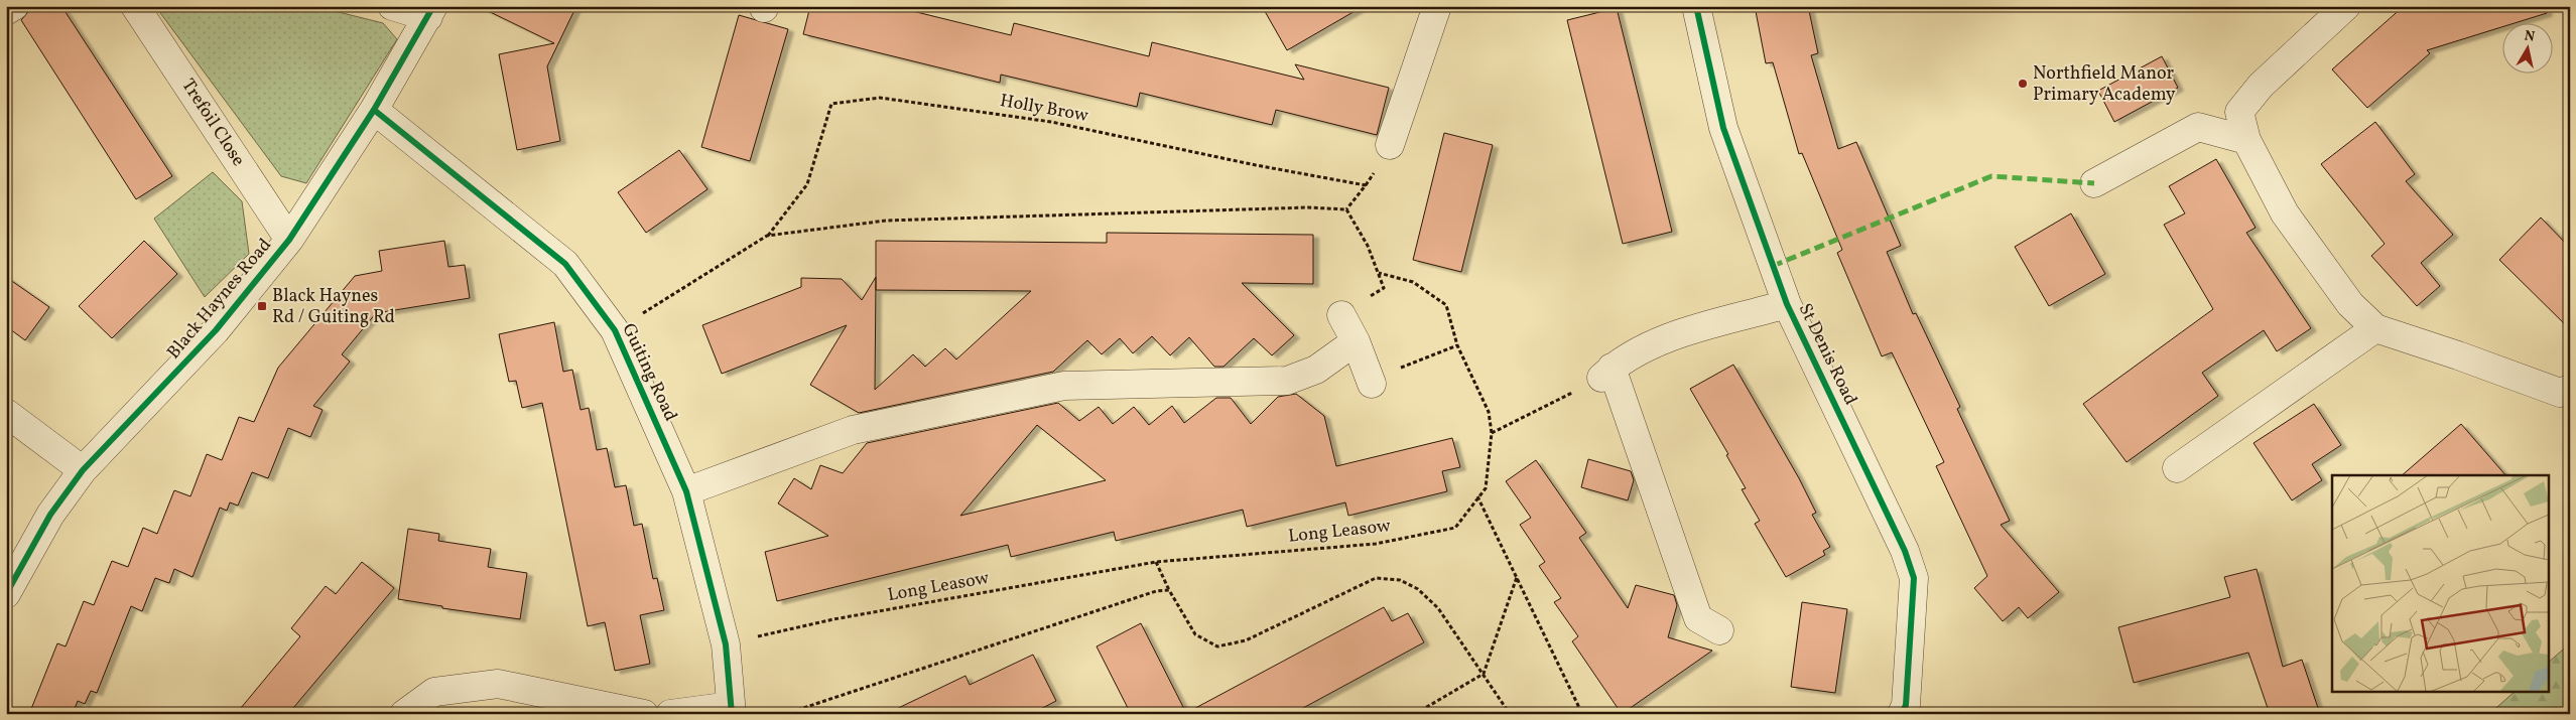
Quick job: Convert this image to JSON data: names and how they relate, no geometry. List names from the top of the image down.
{
  "streets": {
    "street": [
      "Trefoil Close",
      "Black Haynes Road",
      "St Denis Road",
      "Guiting Road"
    ],
    "path": ["Holly Brow", "Long Leasow"]
  },
  "crossings": [
    ["Holly Brow", "Guiting Road"],
    ["Holly Brow", "Long Leasow"],
    ["Trefoil Close", "Black Haynes Road"],
    ["Black Haynes Road", "Guiting Road"],
    ["Guiting Road", "Long Leasow"]
  ],
  "places": {
    "other": ["Northfield Manor Primary Academy"],
    "transit": ["Black Haynes Rd / Guiting Rd"]
  },
  "north": "top"
}
